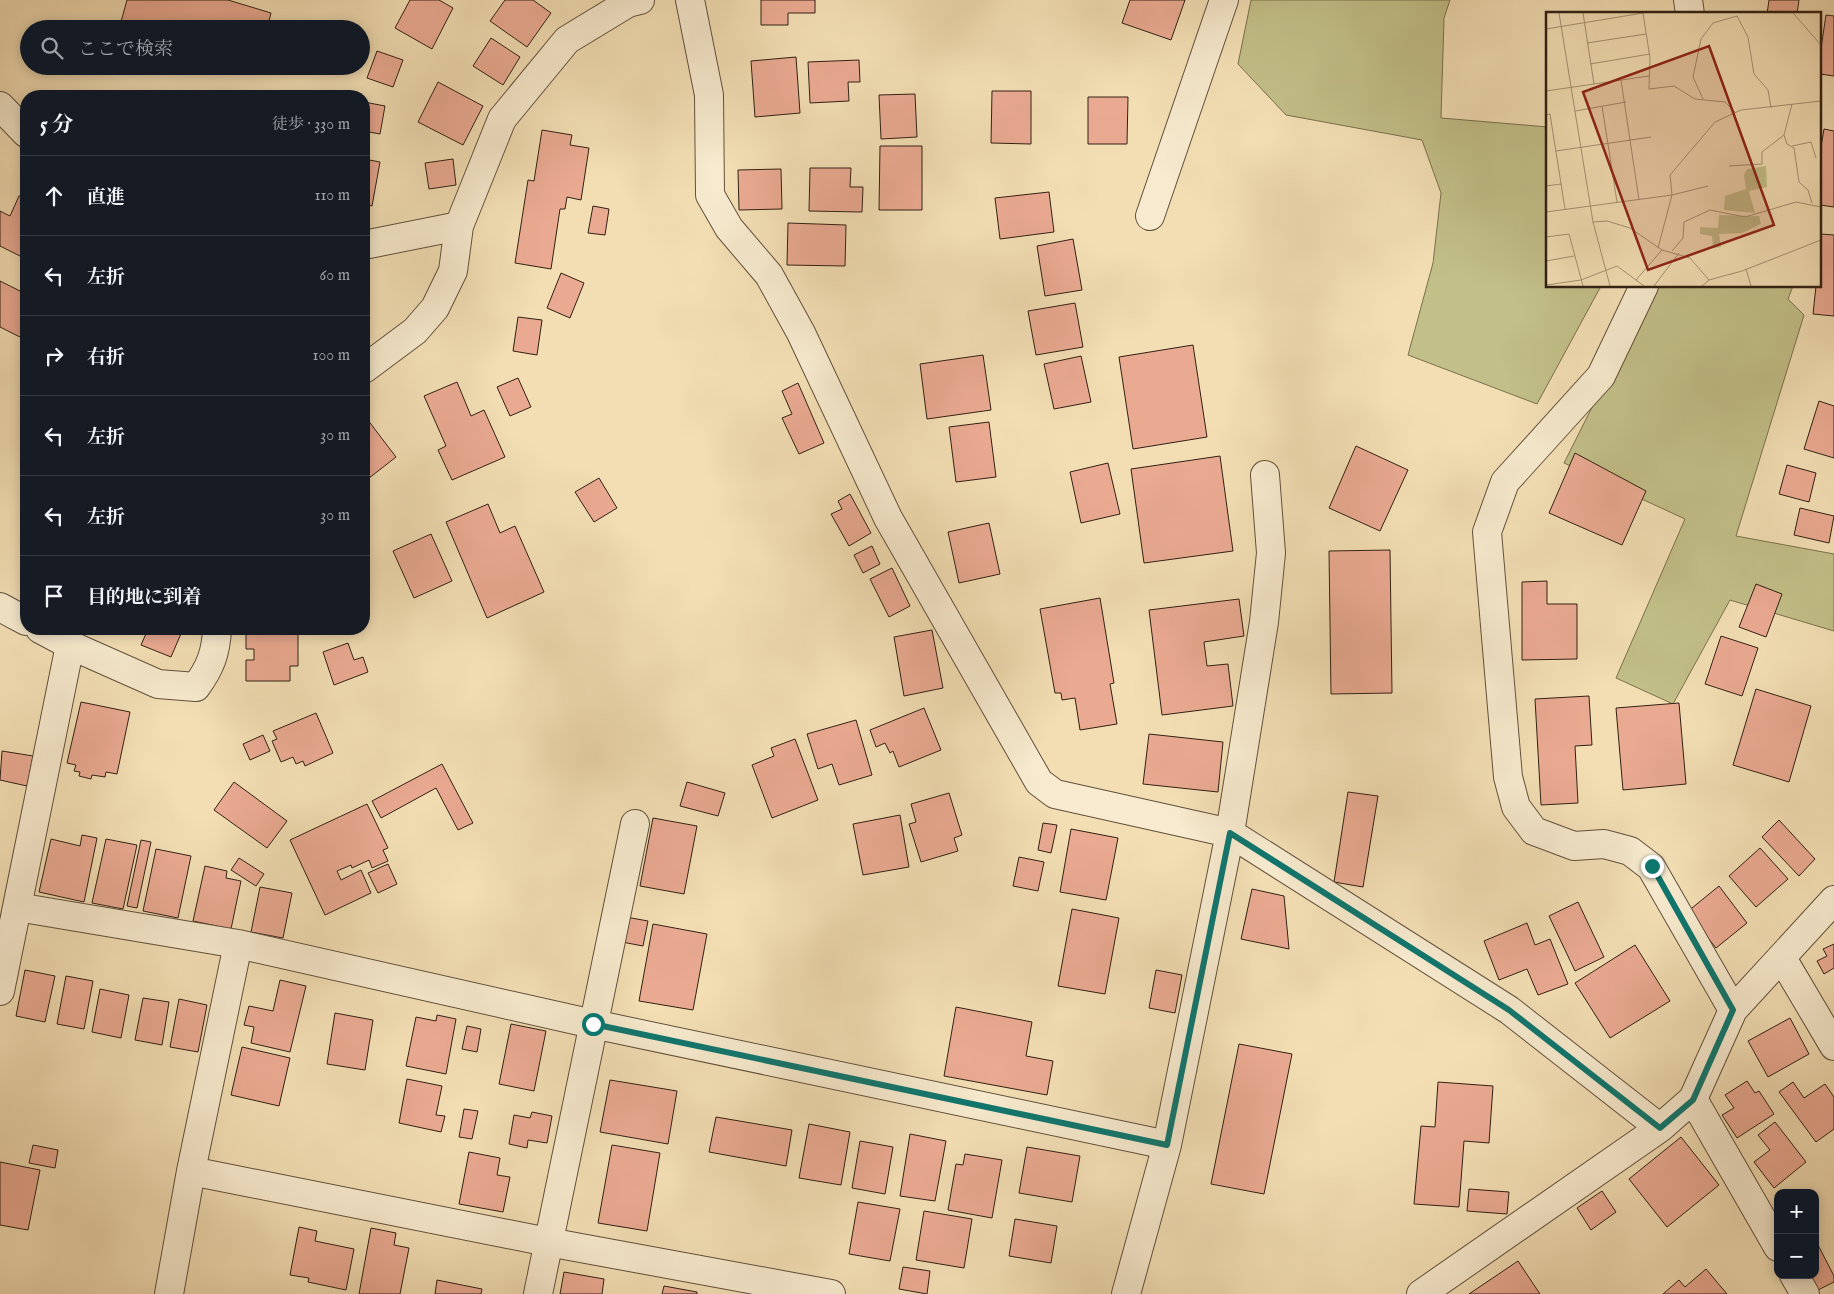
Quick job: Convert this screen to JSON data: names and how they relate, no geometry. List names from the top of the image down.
{
  "page": {
    "search": "ここで検索",
    "heading": ["5 分", "徒歩 · 330 m"],
    "list": [
      ["直進", "110 m"],
      ["左折", "60 m"],
      ["右折", "100 m"],
      ["左折", "30 m"],
      ["左折", "30 m"],
      "目的地に到着"
    ],
    "map_buttons": ["+", "−"]
  }
}
